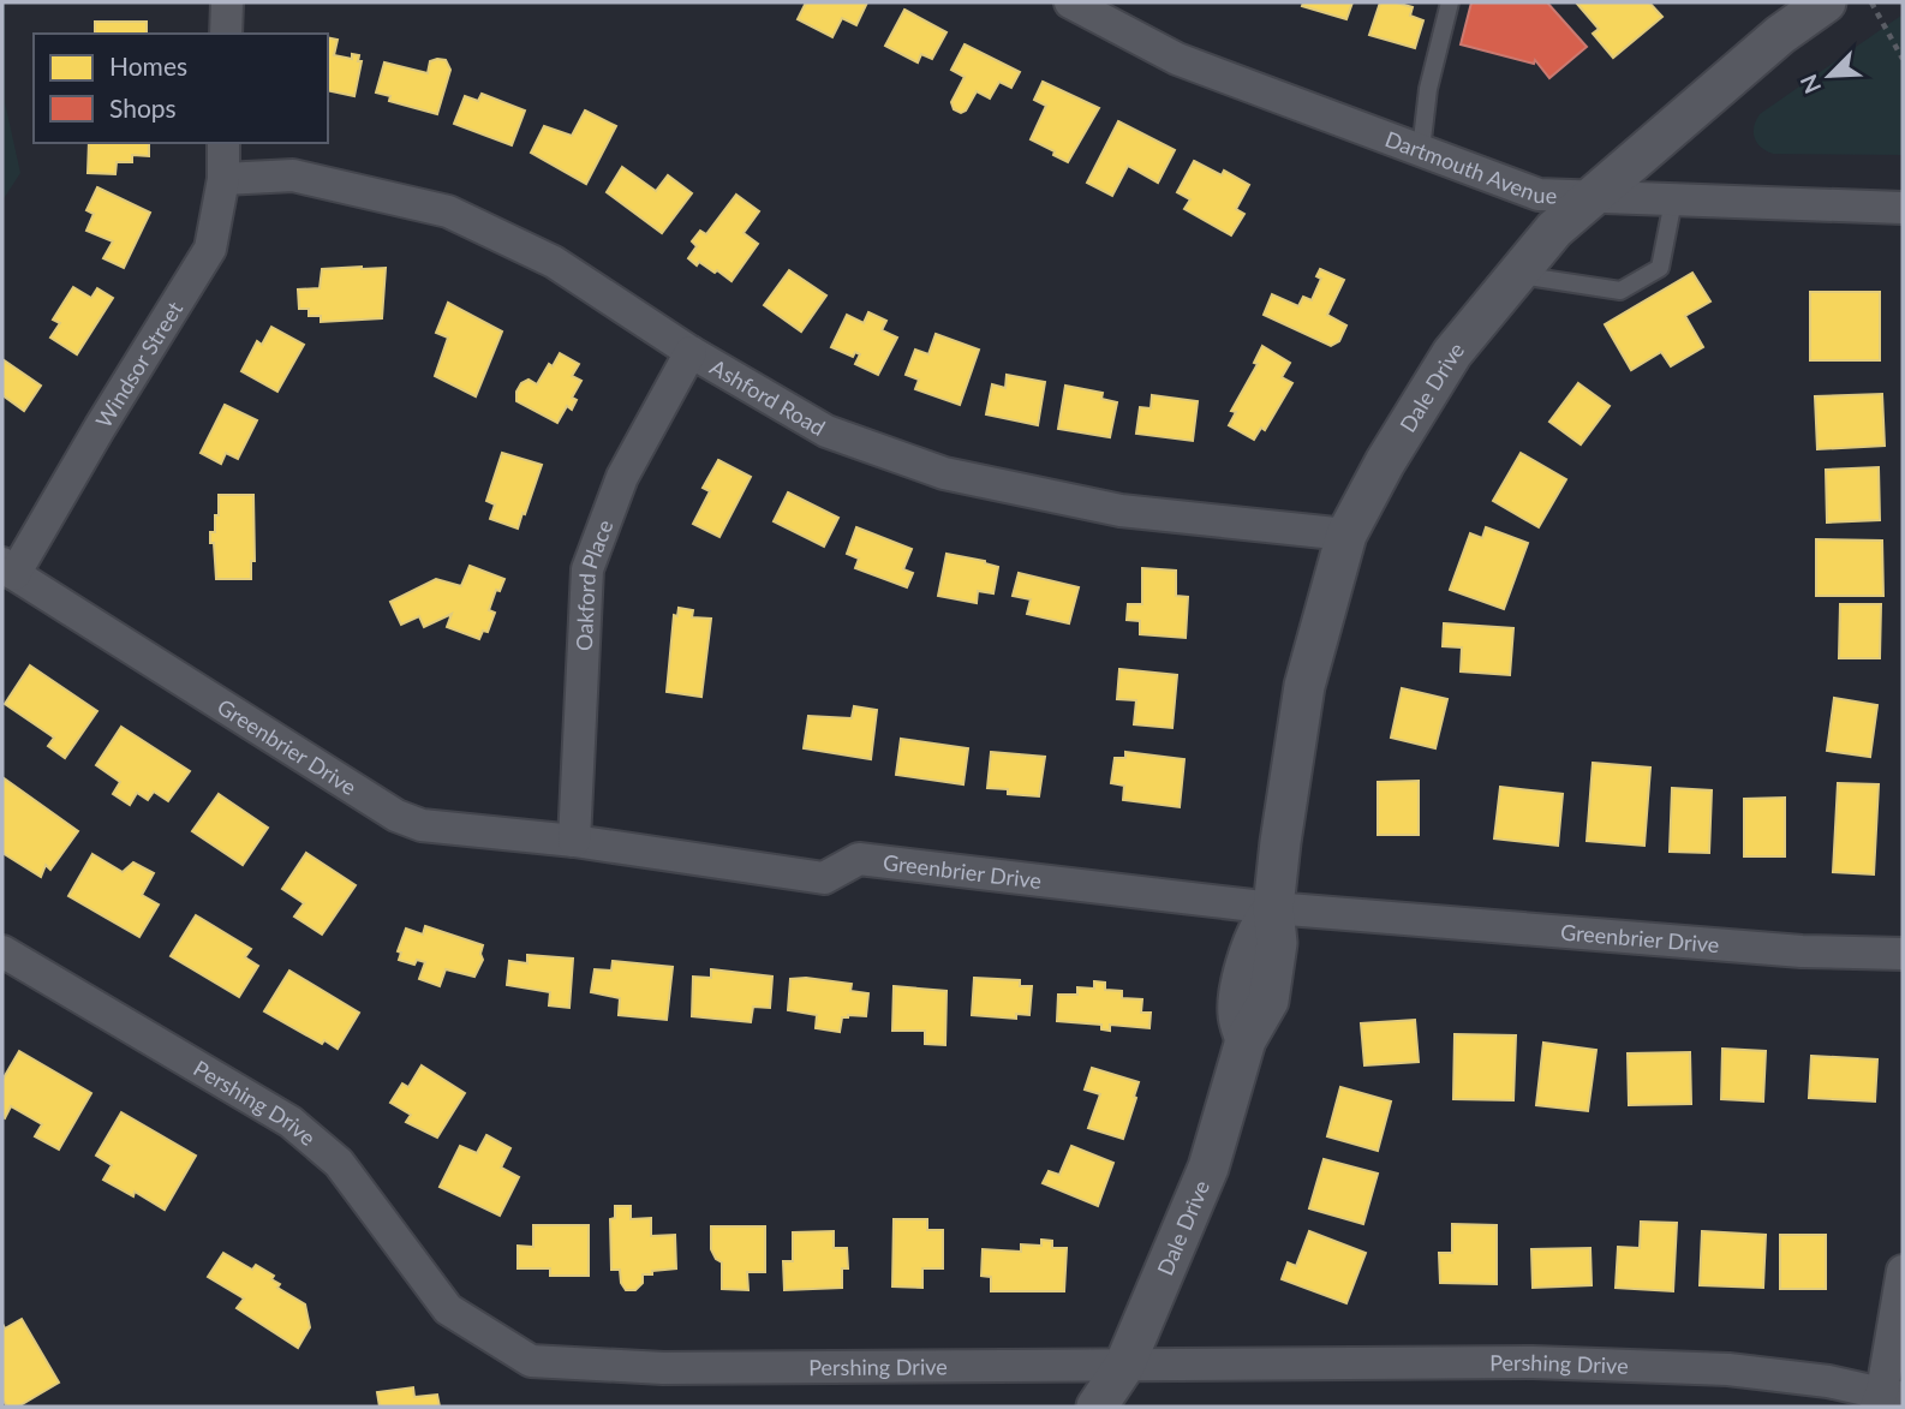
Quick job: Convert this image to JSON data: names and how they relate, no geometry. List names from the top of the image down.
{
  "streets": {
    "street": [
      "Dartmouth Avenue",
      "Windsor Street",
      "Dale Drive",
      "Ashford Road",
      "Oakford Place",
      "Greenbrier Drive",
      "Pershing Drive"
    ]
  },
  "crossings": [
    ["Dartmouth Avenue", "Dale Drive"],
    ["Windsor Street", "Ashford Road"],
    ["Windsor Street", "Greenbrier Drive"],
    ["Dale Drive", "Ashford Road"],
    ["Dale Drive", "Greenbrier Drive"],
    ["Dale Drive", "Pershing Drive"],
    ["Ashford Road", "Oakford Place"],
    ["Oakford Place", "Greenbrier Drive"]
  ],
  "legend": ["Homes", "Shops"],
  "north": "bottom left"
}
